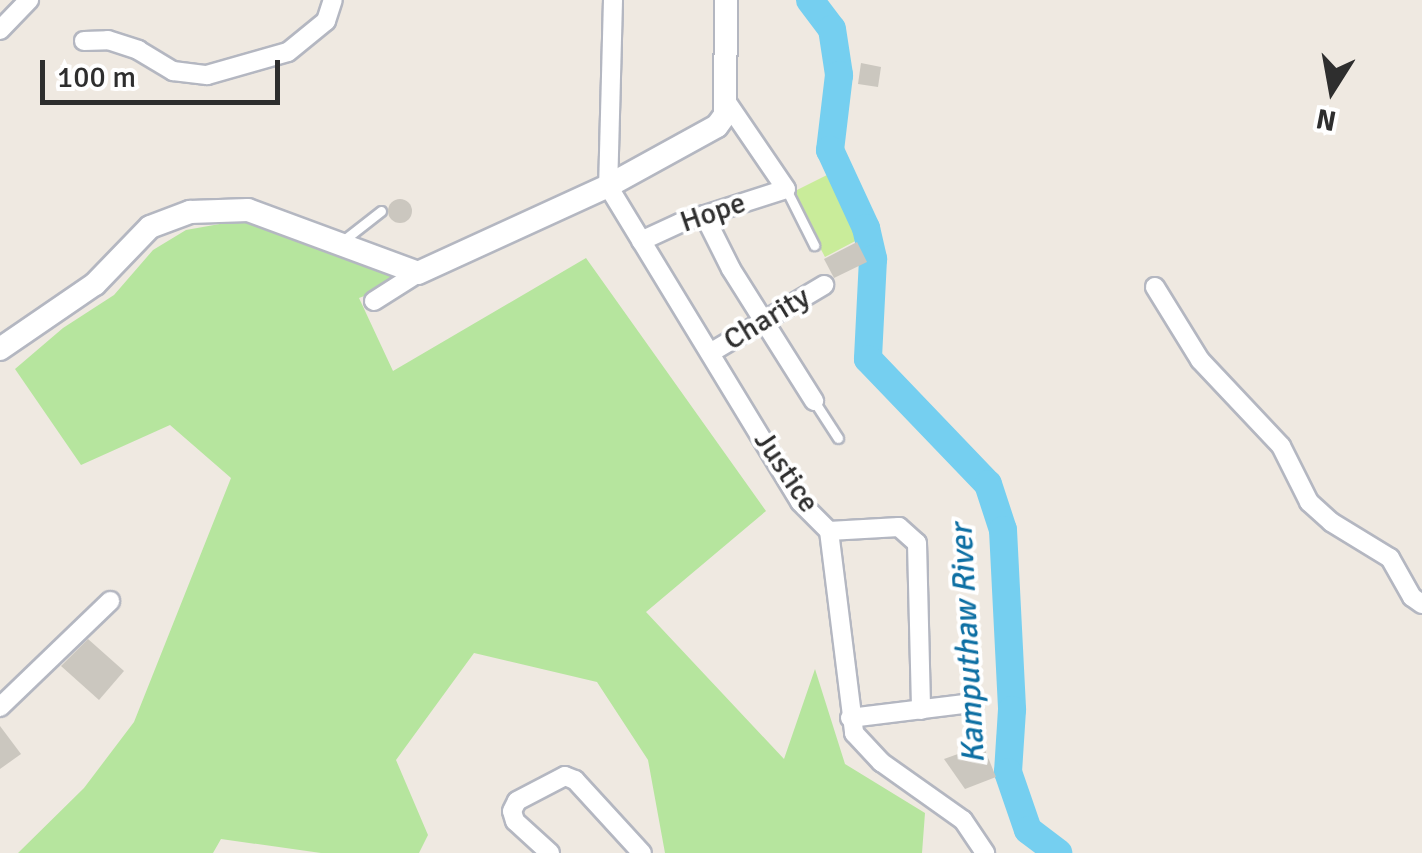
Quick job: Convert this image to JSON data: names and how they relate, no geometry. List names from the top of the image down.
{
  "streets": {
    "street": ["Hope", "Charity", "Justice"]
  },
  "crossings": [
    ["Hope", "Justice"],
    ["Charity", "Justice"]
  ],
  "water": ["Kamputhaw River"],
  "scale_bar": "100 m",
  "north": "bottom"
}
